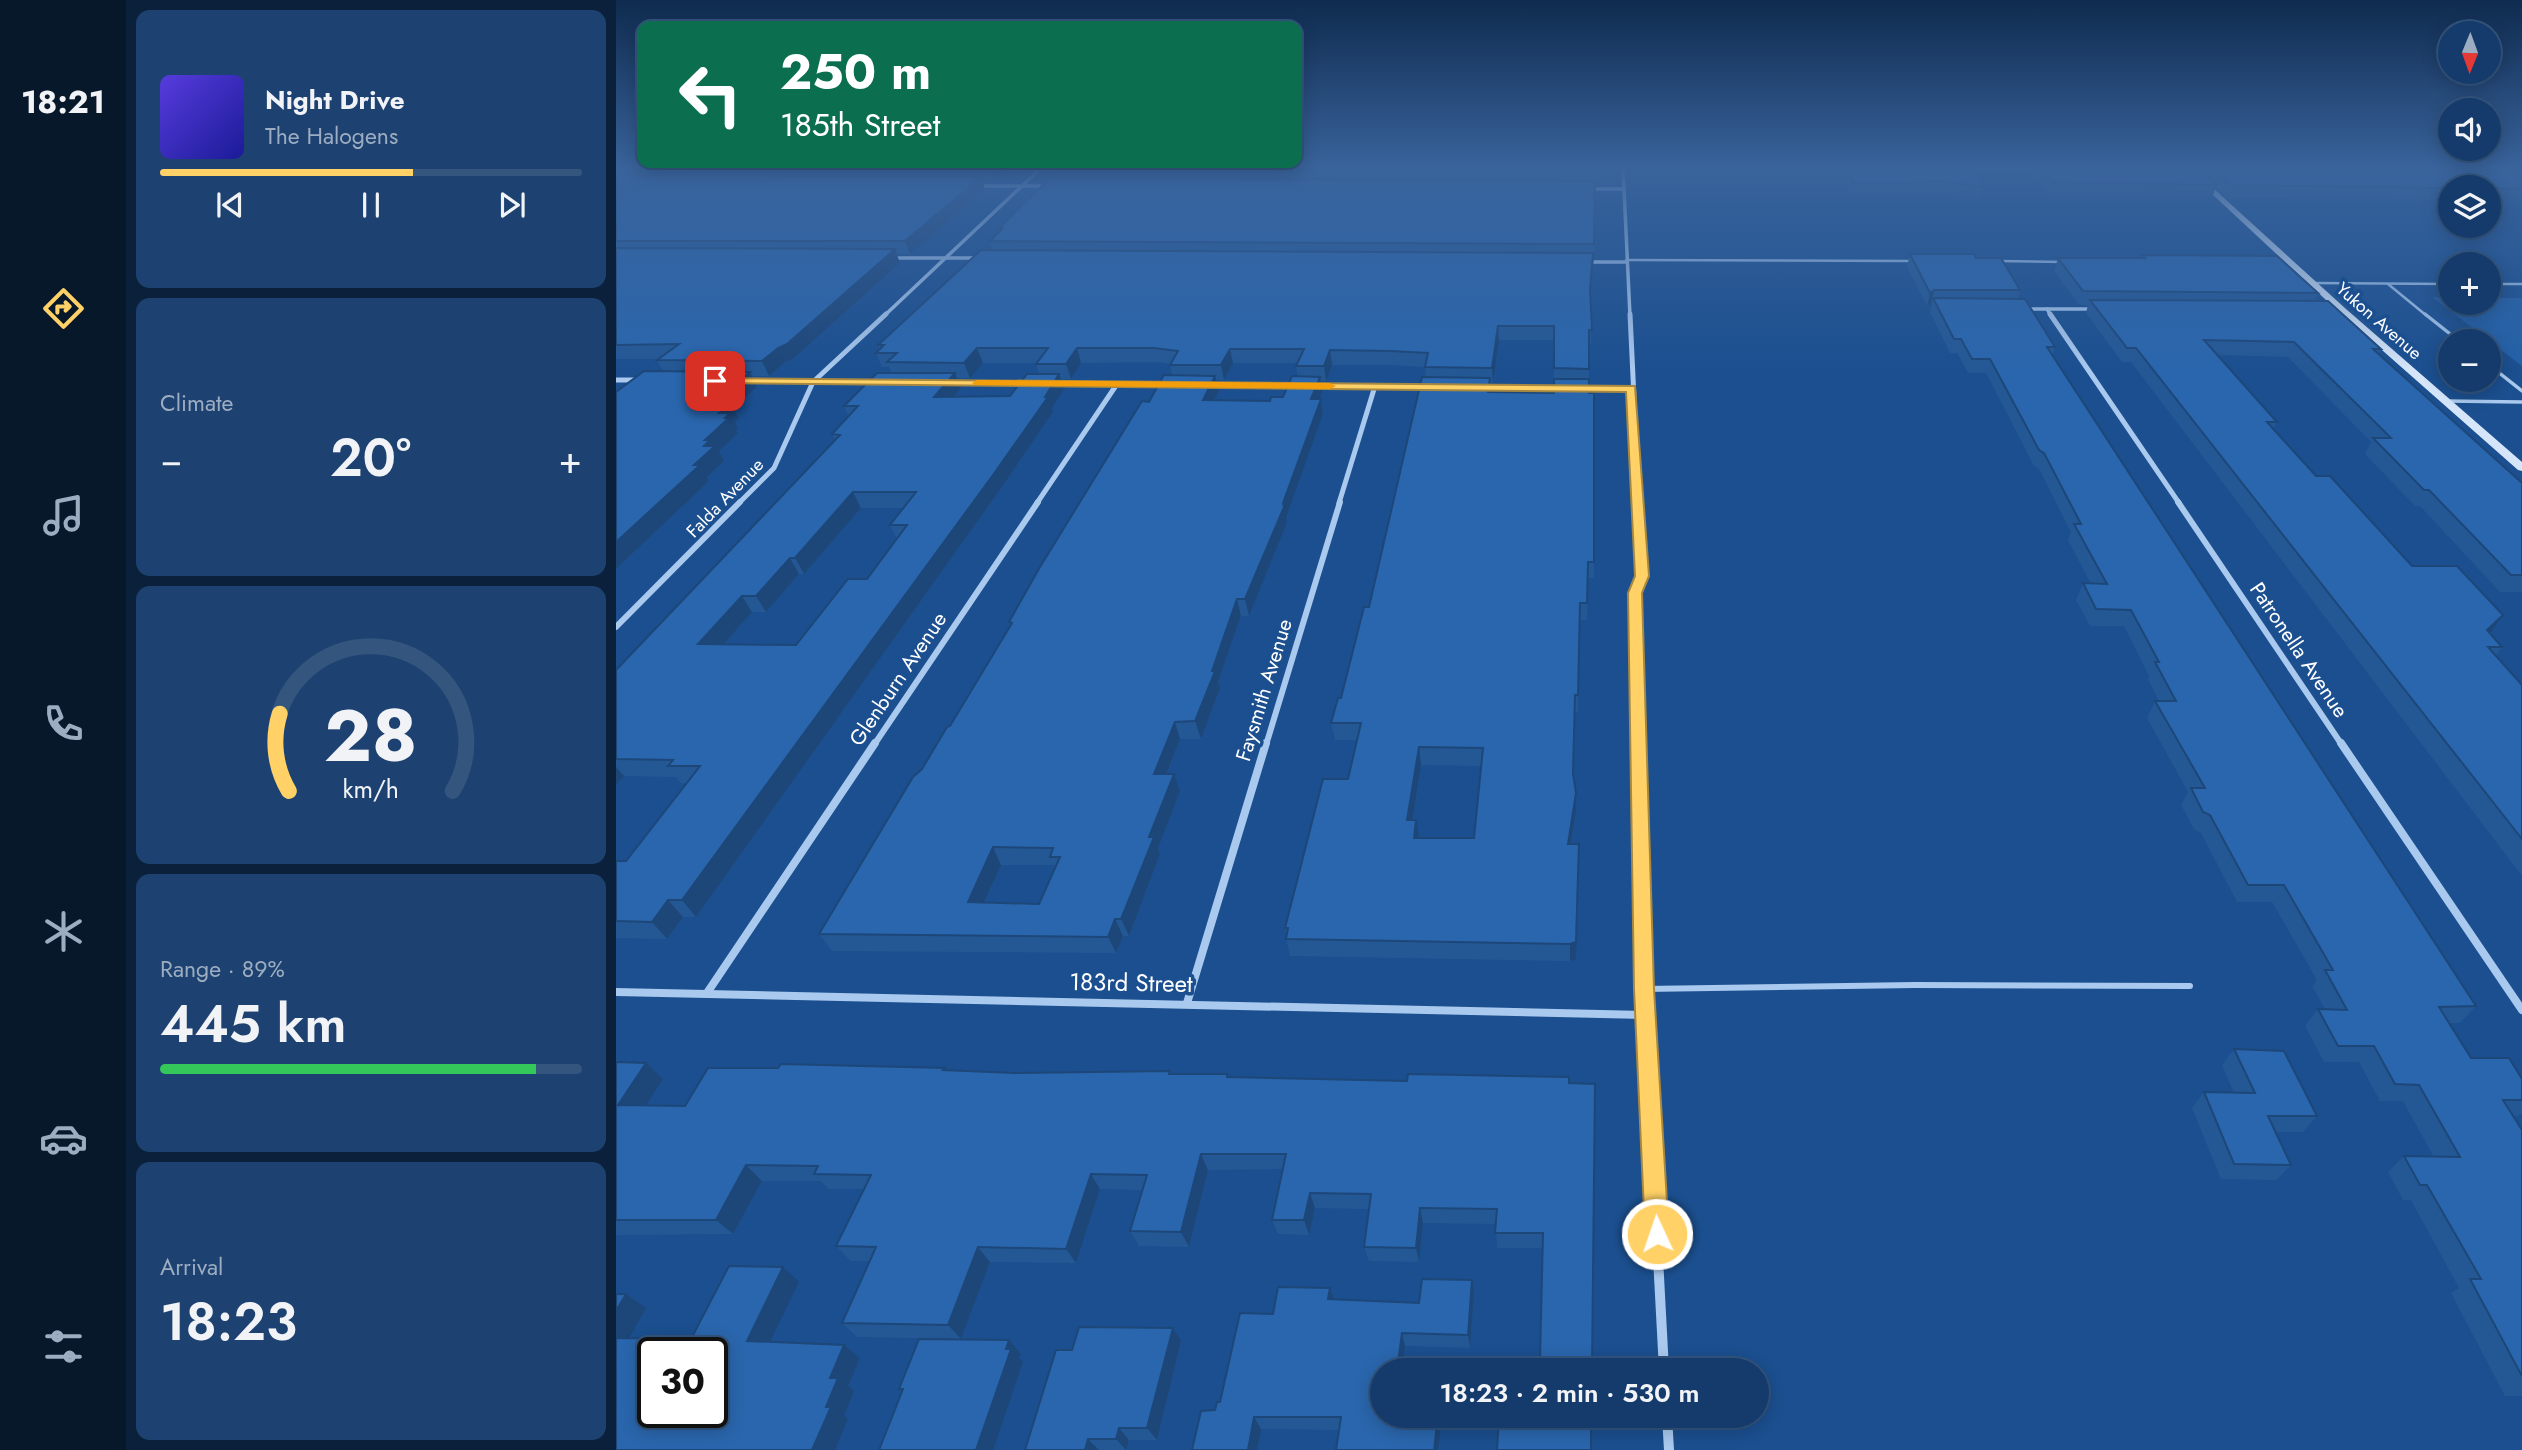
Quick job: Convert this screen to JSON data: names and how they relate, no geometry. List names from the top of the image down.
{
  "streets": {
    "street": [
      "Yukon Avenue",
      "Falda Avenue",
      "Patronella Avenue",
      "Glenburn Avenue",
      "Faysmith Avenue",
      "183rd Street"
    ]
  },
  "crossings": [
    ["Glenburn Avenue", "183rd Street"],
    ["Faysmith Avenue", "183rd Street"]
  ],
  "north": "bottom",
  "page": {
    "tabs": "18:21",
    "map_buttons": ["+", "−"],
    "turn": ["250 m", "185th Street"],
    "song": ["Night Drive", "The Halogens"],
    "tile": [
      "Climate",
      ["Range · 89%", "445 km"],
      ["Arrival", "18:23"]
    ],
    "heat": ["−", "20°", "+"],
    "limit": "30",
    "trip": "18:23 · 2 min · 530 m",
    "gauge": ["28", "km/h"]
  }
}
